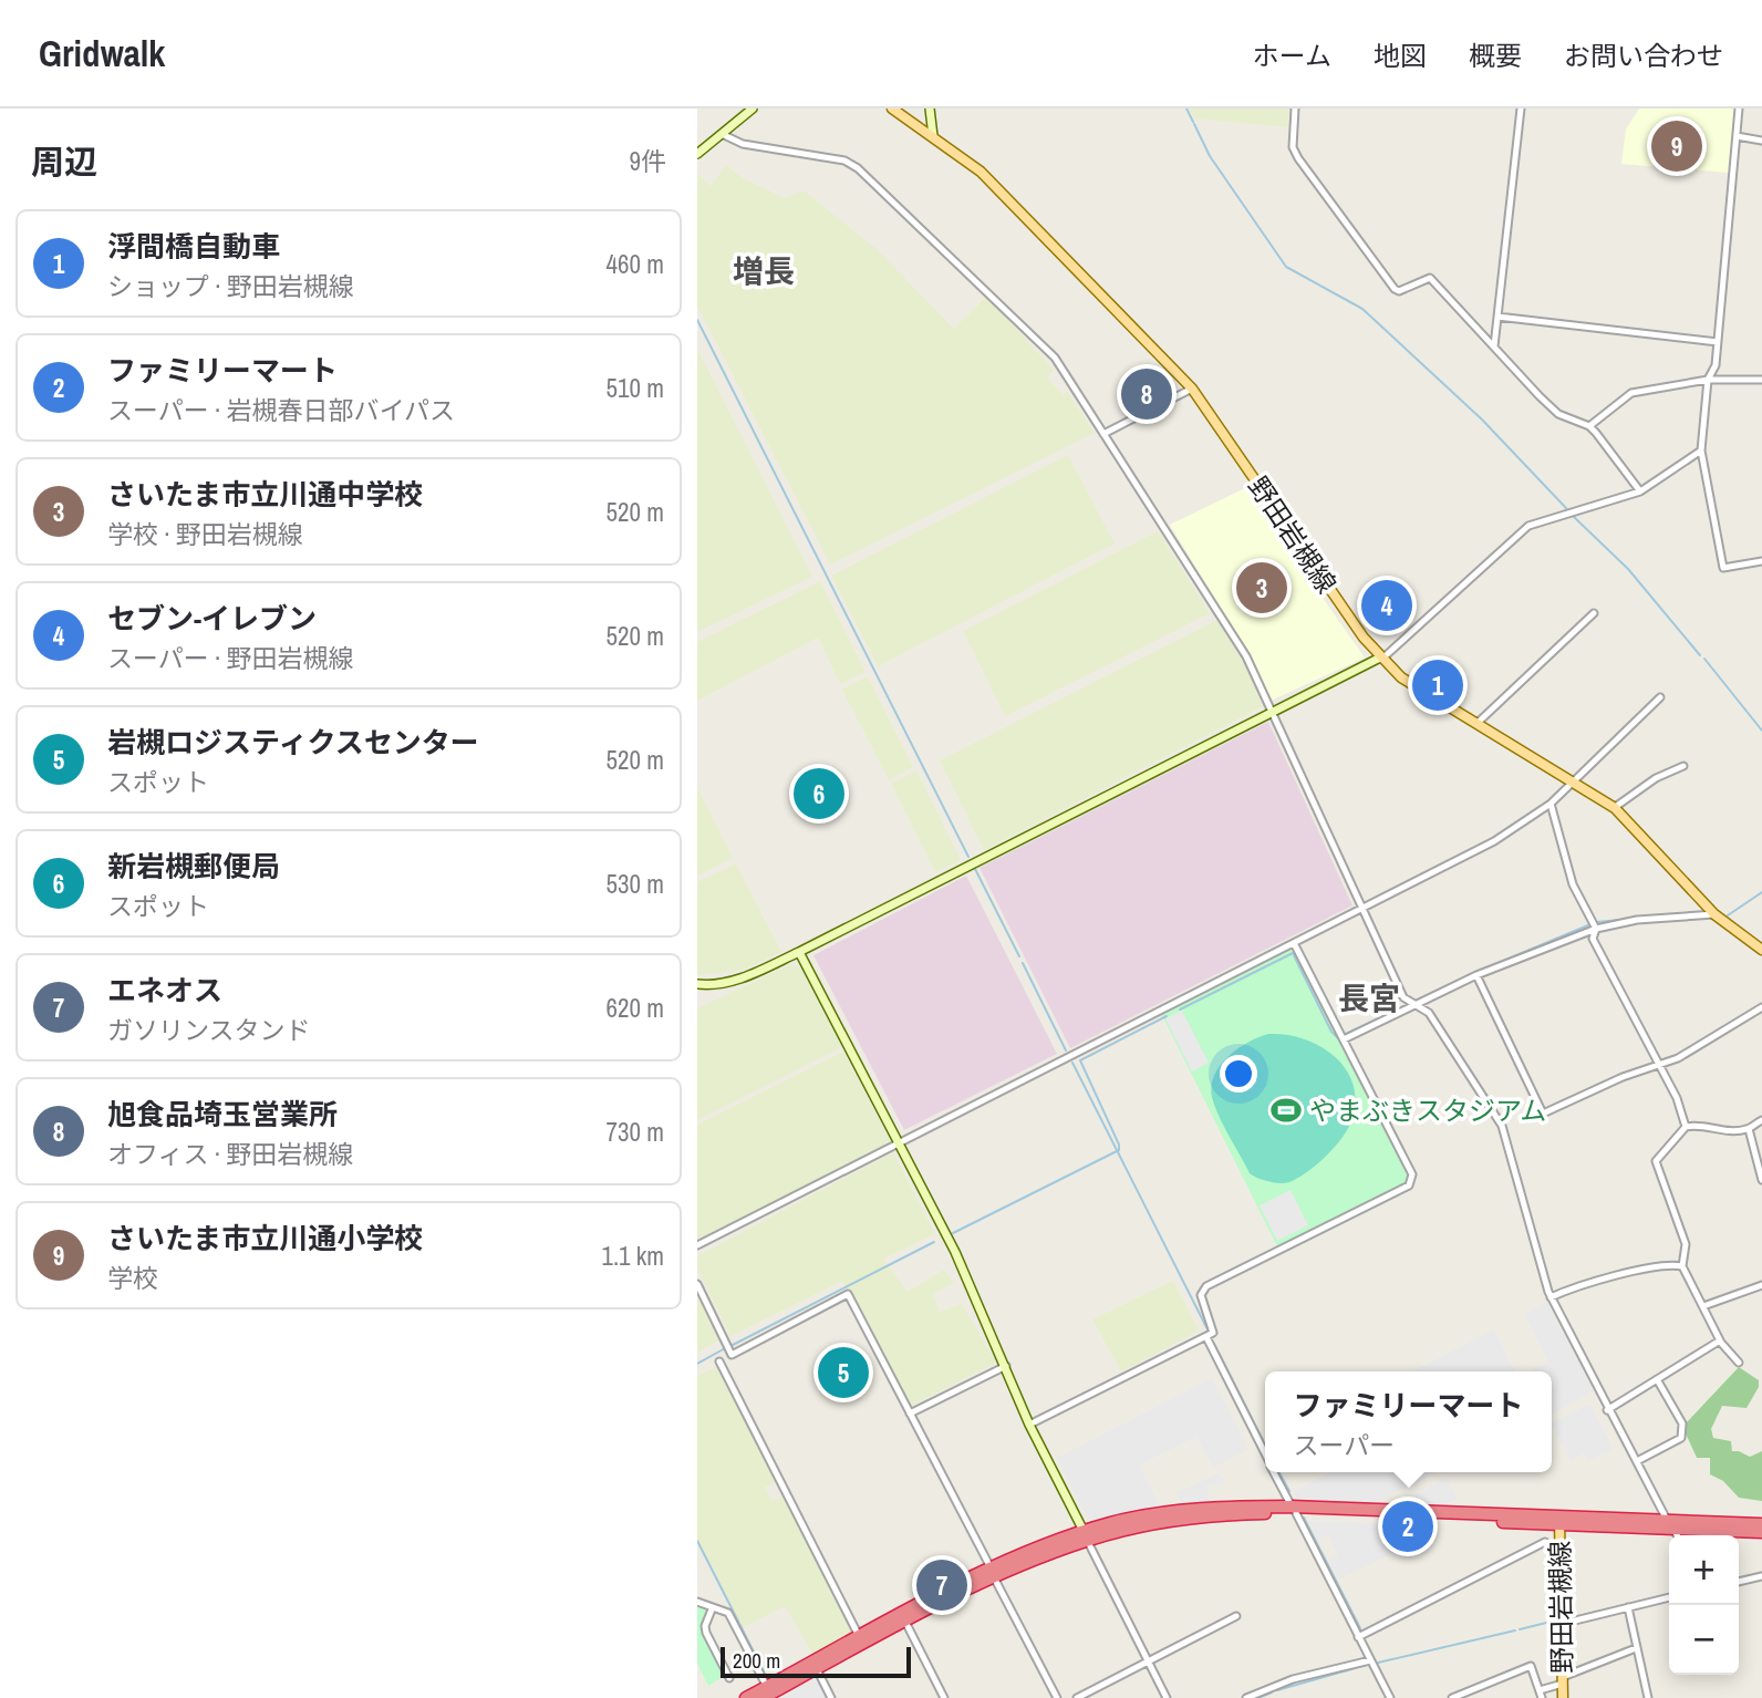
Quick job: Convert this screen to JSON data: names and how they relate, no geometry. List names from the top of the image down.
{
  "streets": {
    "main road": ["野田岩槻線"]
  },
  "districts": ["増長", "長宮"],
  "places": {
    "sports": ["やまぶきスタジアム"]
  },
  "scale_bar": "200 m",
  "page": {
    "header": "Gridwalk",
    "nav": [
      "ホーム",
      "地図",
      "概要",
      "お問い合わせ"
    ],
    "heading": ["周辺", "9件"],
    "pins": [
      "9",
      "8",
      "3",
      "4",
      "1",
      "6",
      "5",
      "2",
      "7"
    ],
    "list": [
      {
        "mark": "1",
        "name": "浮間橋自動車",
        "note": "ショップ · 野田岩槻線",
        "value": "460 m"
      },
      {
        "mark": "2",
        "name": "ファミリーマート",
        "note": "スーパー · 岩槻春日部バイパス",
        "value": "510 m"
      },
      {
        "mark": "3",
        "name": "さいたま市立川通中学校",
        "note": "学校 · 野田岩槻線",
        "value": "520 m"
      },
      {
        "mark": "4",
        "name": "セブン-イレブン",
        "note": "スーパー · 野田岩槻線",
        "value": "520 m"
      },
      {
        "mark": "5",
        "name": "岩槻ロジスティクスセンター",
        "note": "スポット",
        "value": "520 m"
      },
      {
        "mark": "6",
        "name": "新岩槻郵便局",
        "note": "スポット",
        "value": "530 m"
      },
      {
        "mark": "7",
        "name": "エネオス",
        "note": "ガソリンスタンド",
        "value": "620 m"
      },
      {
        "mark": "8",
        "name": "旭食品埼玉営業所",
        "note": "オフィス · 野田岩槻線",
        "value": "730 m"
      },
      {
        "mark": "9",
        "name": "さいたま市立川通小学校",
        "note": "学校",
        "value": "1.1 km"
      }
    ],
    "popup": ["ファミリーマート", "スーパー"],
    "map_buttons": ["+", "−"],
    "scale": "200 m"
  }
}
